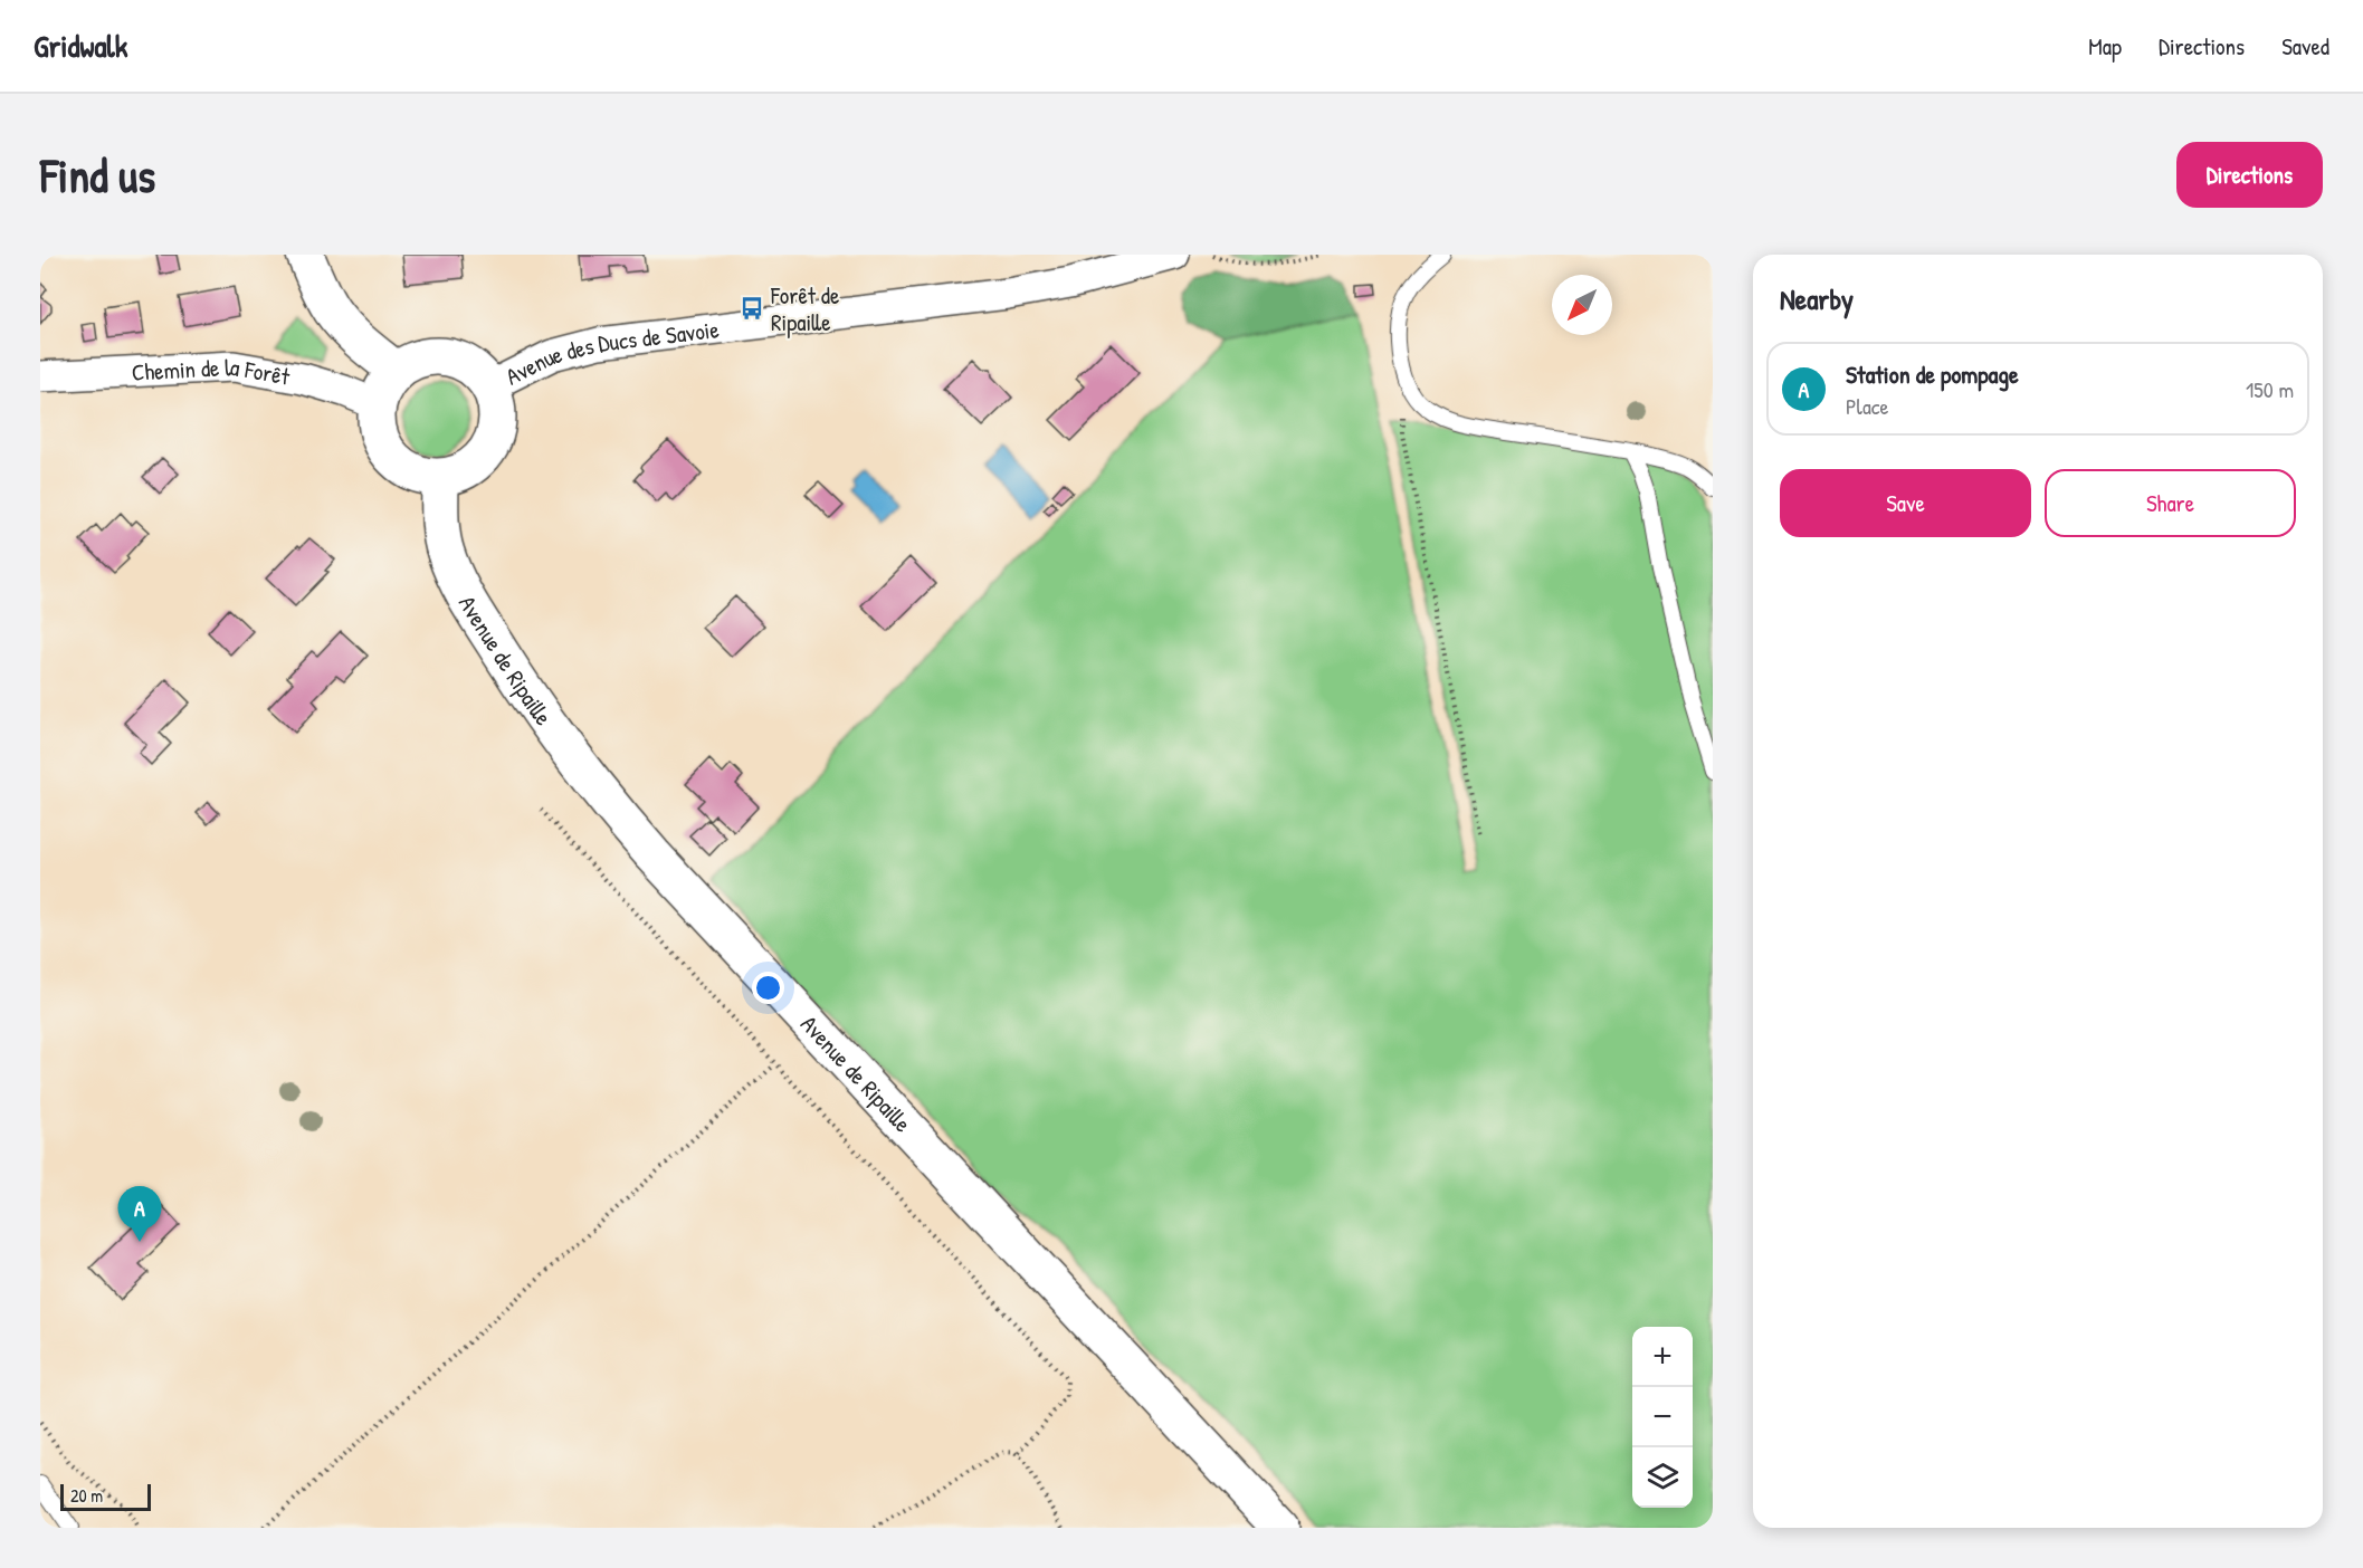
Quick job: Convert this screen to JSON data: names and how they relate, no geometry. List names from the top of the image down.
{
  "streets": {
    "street": ["Avenue des Ducs de Savoie", "Chemin de la Forêt", "Avenue de Ripaille"]
  },
  "crossings": [
    ["Avenue des Ducs de Savoie", "Chemin de la Forêt"],
    ["Avenue des Ducs de Savoie", "Avenue de Ripaille"],
    ["Chemin de la Forêt", "Avenue de Ripaille"]
  ],
  "places": {
    "bus stop": ["Forêt de Ripaille"]
  },
  "scale_bar": "20 m",
  "north": "bottom left",
  "page": {
    "header": "Gridwalk",
    "nav": ["Map", "Directions", "Saved"],
    "buttons": [
      "Directions",
      ["Save", "Share"]
    ],
    "title": "Find us",
    "heading": "Nearby",
    "list": [
      {
        "mark": "A",
        "name": "Station de pompage",
        "note": "Place",
        "value": "150 m"
      }
    ],
    "pins": "A",
    "map_buttons": ["+", "−"],
    "scale": "20 m"
  }
}
